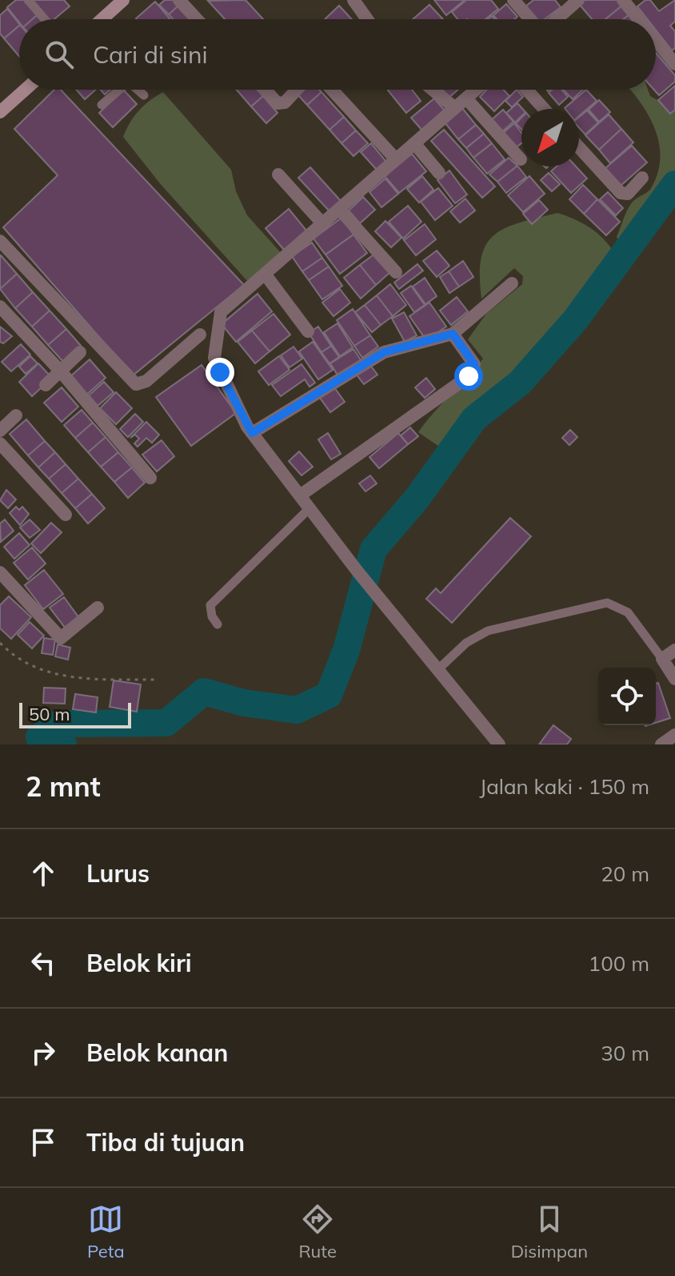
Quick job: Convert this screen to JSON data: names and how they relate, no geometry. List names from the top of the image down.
{
  "scale_bar": "50 m",
  "north": "bottom left",
  "page": {
    "search": "Cari di sini",
    "scale": "50 m",
    "heading": ["2 mnt", "Jalan kaki · 150 m"],
    "list": [
      ["Lurus", "20 m"],
      ["Belok kiri", "100 m"],
      ["Belok kanan", "30 m"],
      "Tiba di tujuan"
    ],
    "nav": ["Peta", "Rute", "Disimpan"]
  }
}
